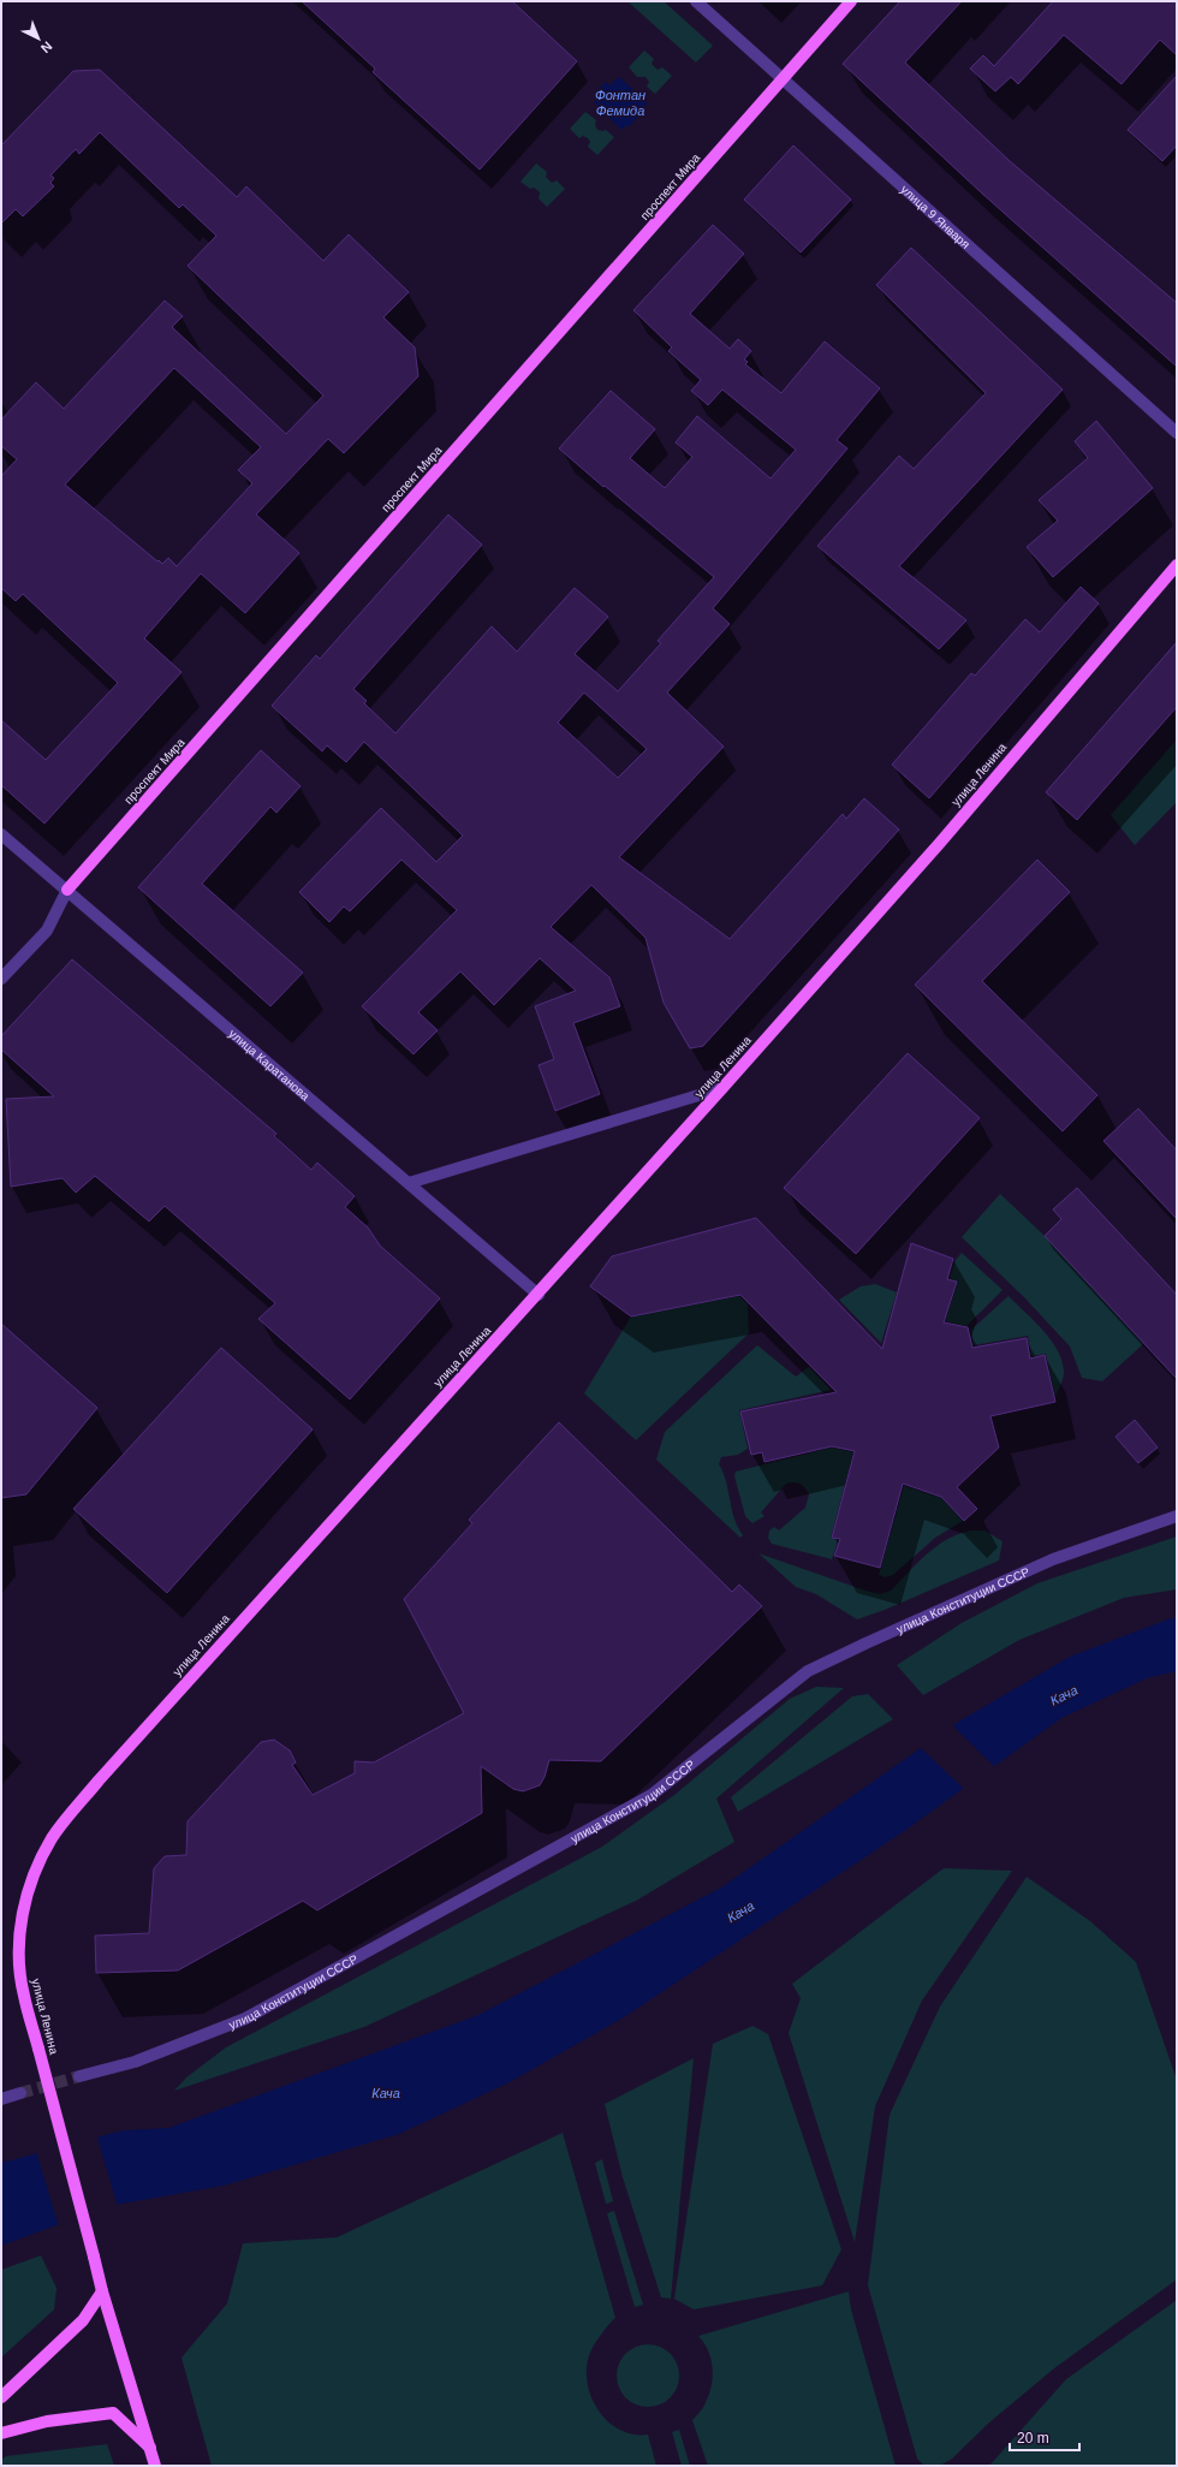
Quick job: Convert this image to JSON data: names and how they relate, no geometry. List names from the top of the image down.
{
  "streets": {
    "main road": ["проспект Мира", "улица Ленина"],
    "street": ["улица 9 Января", "улица Каратанова", "улица Конституции СССР"]
  },
  "crossings": [
    ["проспект Мира", "улица 9 Января"],
    ["проспект Мира", "улица Каратанова"],
    ["улица Ленина", "улица Каратанова"]
  ],
  "water": ["Фонтан Фемида", "Кача"],
  "scale_bar": "20 m",
  "north": "bottom right"
}
